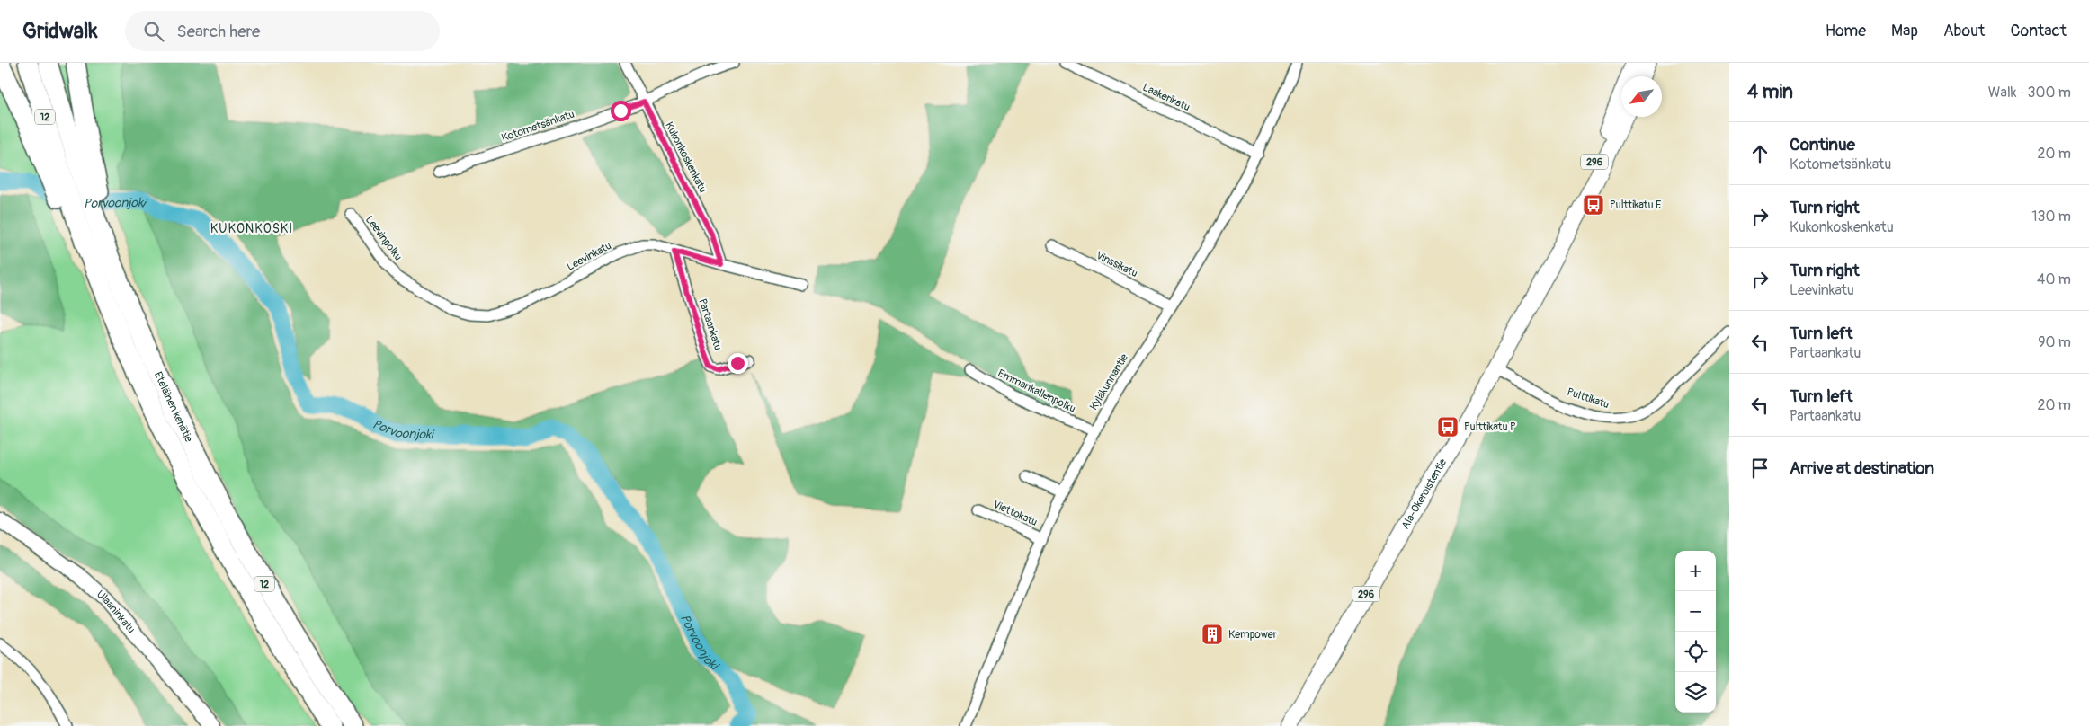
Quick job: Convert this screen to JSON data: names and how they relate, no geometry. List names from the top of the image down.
{
  "streets": {
    "highway": ["12", "Eteläinen kehätie"],
    "main road": ["296", "Ala-Okeroistentie"],
    "street": [
      "Laakerikatu",
      "Kotometsänkatu",
      "Kukonkoskenkatu",
      "Leevinpolku",
      "Leevinkatu",
      "Vinssikatu",
      "Partaankatu",
      "Kyläkunnantie",
      "Emmankallenpolku",
      "Pulttikatu",
      "Viettokatu",
      "Ulaaninkatu"
    ]
  },
  "crossings": [
    ["Laakerikatu", "Kyläkunnantie"],
    ["Kotometsänkatu", "Kukonkoskenkatu"],
    ["Kukonkoskenkatu", "Leevinkatu"],
    ["Leevinpolku", "Leevinkatu"],
    ["Leevinkatu", "Partaankatu"],
    ["Vinssikatu", "Kyläkunnantie"],
    ["Kyläkunnantie", "Emmankallenpolku"],
    ["Kyläkunnantie", "Viettokatu"],
    ["Pulttikatu", "Ala-Okeroistentie"]
  ],
  "districts": ["KUKONKOSKI"],
  "water": ["Porvoonjoki"],
  "places": {
    "bus stop": ["Pulttikatu E", "Pulttikatu P"],
    "building": ["Kempower"]
  },
  "north": "bottom left",
  "page": {
    "header": "Gridwalk",
    "search": "Search here",
    "nav": [
      "Home",
      "Map",
      "About",
      "Contact"
    ],
    "heading": ["4 min", "Walk · 300 m"],
    "list": [
      ["Continue", "Kotometsänkatu", "20 m"],
      ["Turn right", "Kukonkoskenkatu", "130 m"],
      ["Turn right", "Leevinkatu", "40 m"],
      ["Turn left", "Partaankatu", "90 m"],
      ["Turn left", "Partaankatu", "20 m"],
      "Arrive at destination"
    ],
    "map_buttons": ["+", "−"]
  }
}
